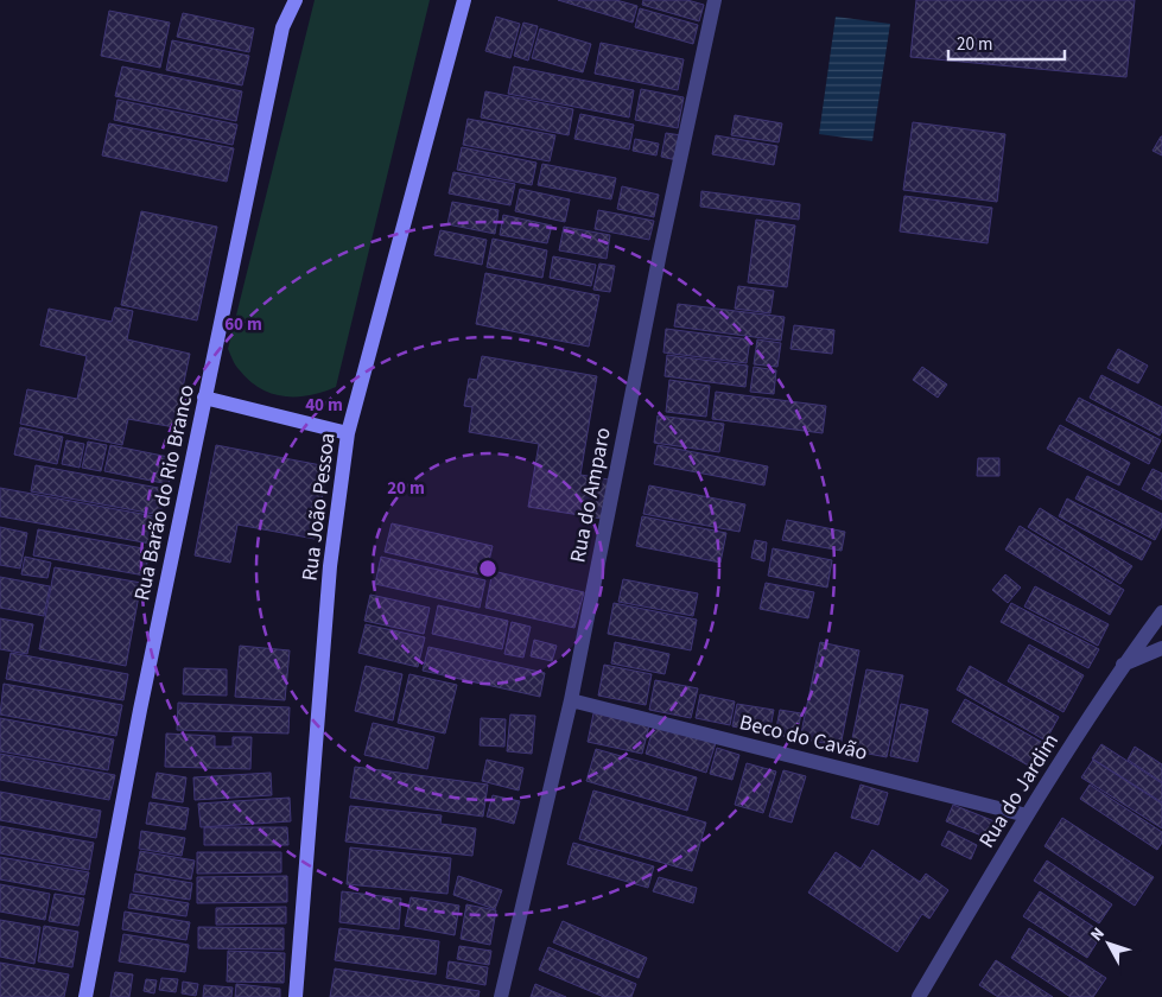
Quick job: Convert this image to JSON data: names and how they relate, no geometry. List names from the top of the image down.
{
  "streets": {
    "main road": ["Rua Barão do Rio Branco", "Rua João Pessoa"],
    "street": ["Rua do Amparo", "Beco do Cavão", "Rua do Jardim"]
  },
  "crossings": [
    ["Rua do Amparo", "Beco do Cavão"],
    ["Beco do Cavão", "Rua do Jardim"]
  ],
  "scale_bar": "20 m",
  "north": "top left",
  "rings": ["60 m", "40 m", "20 m"]
}
